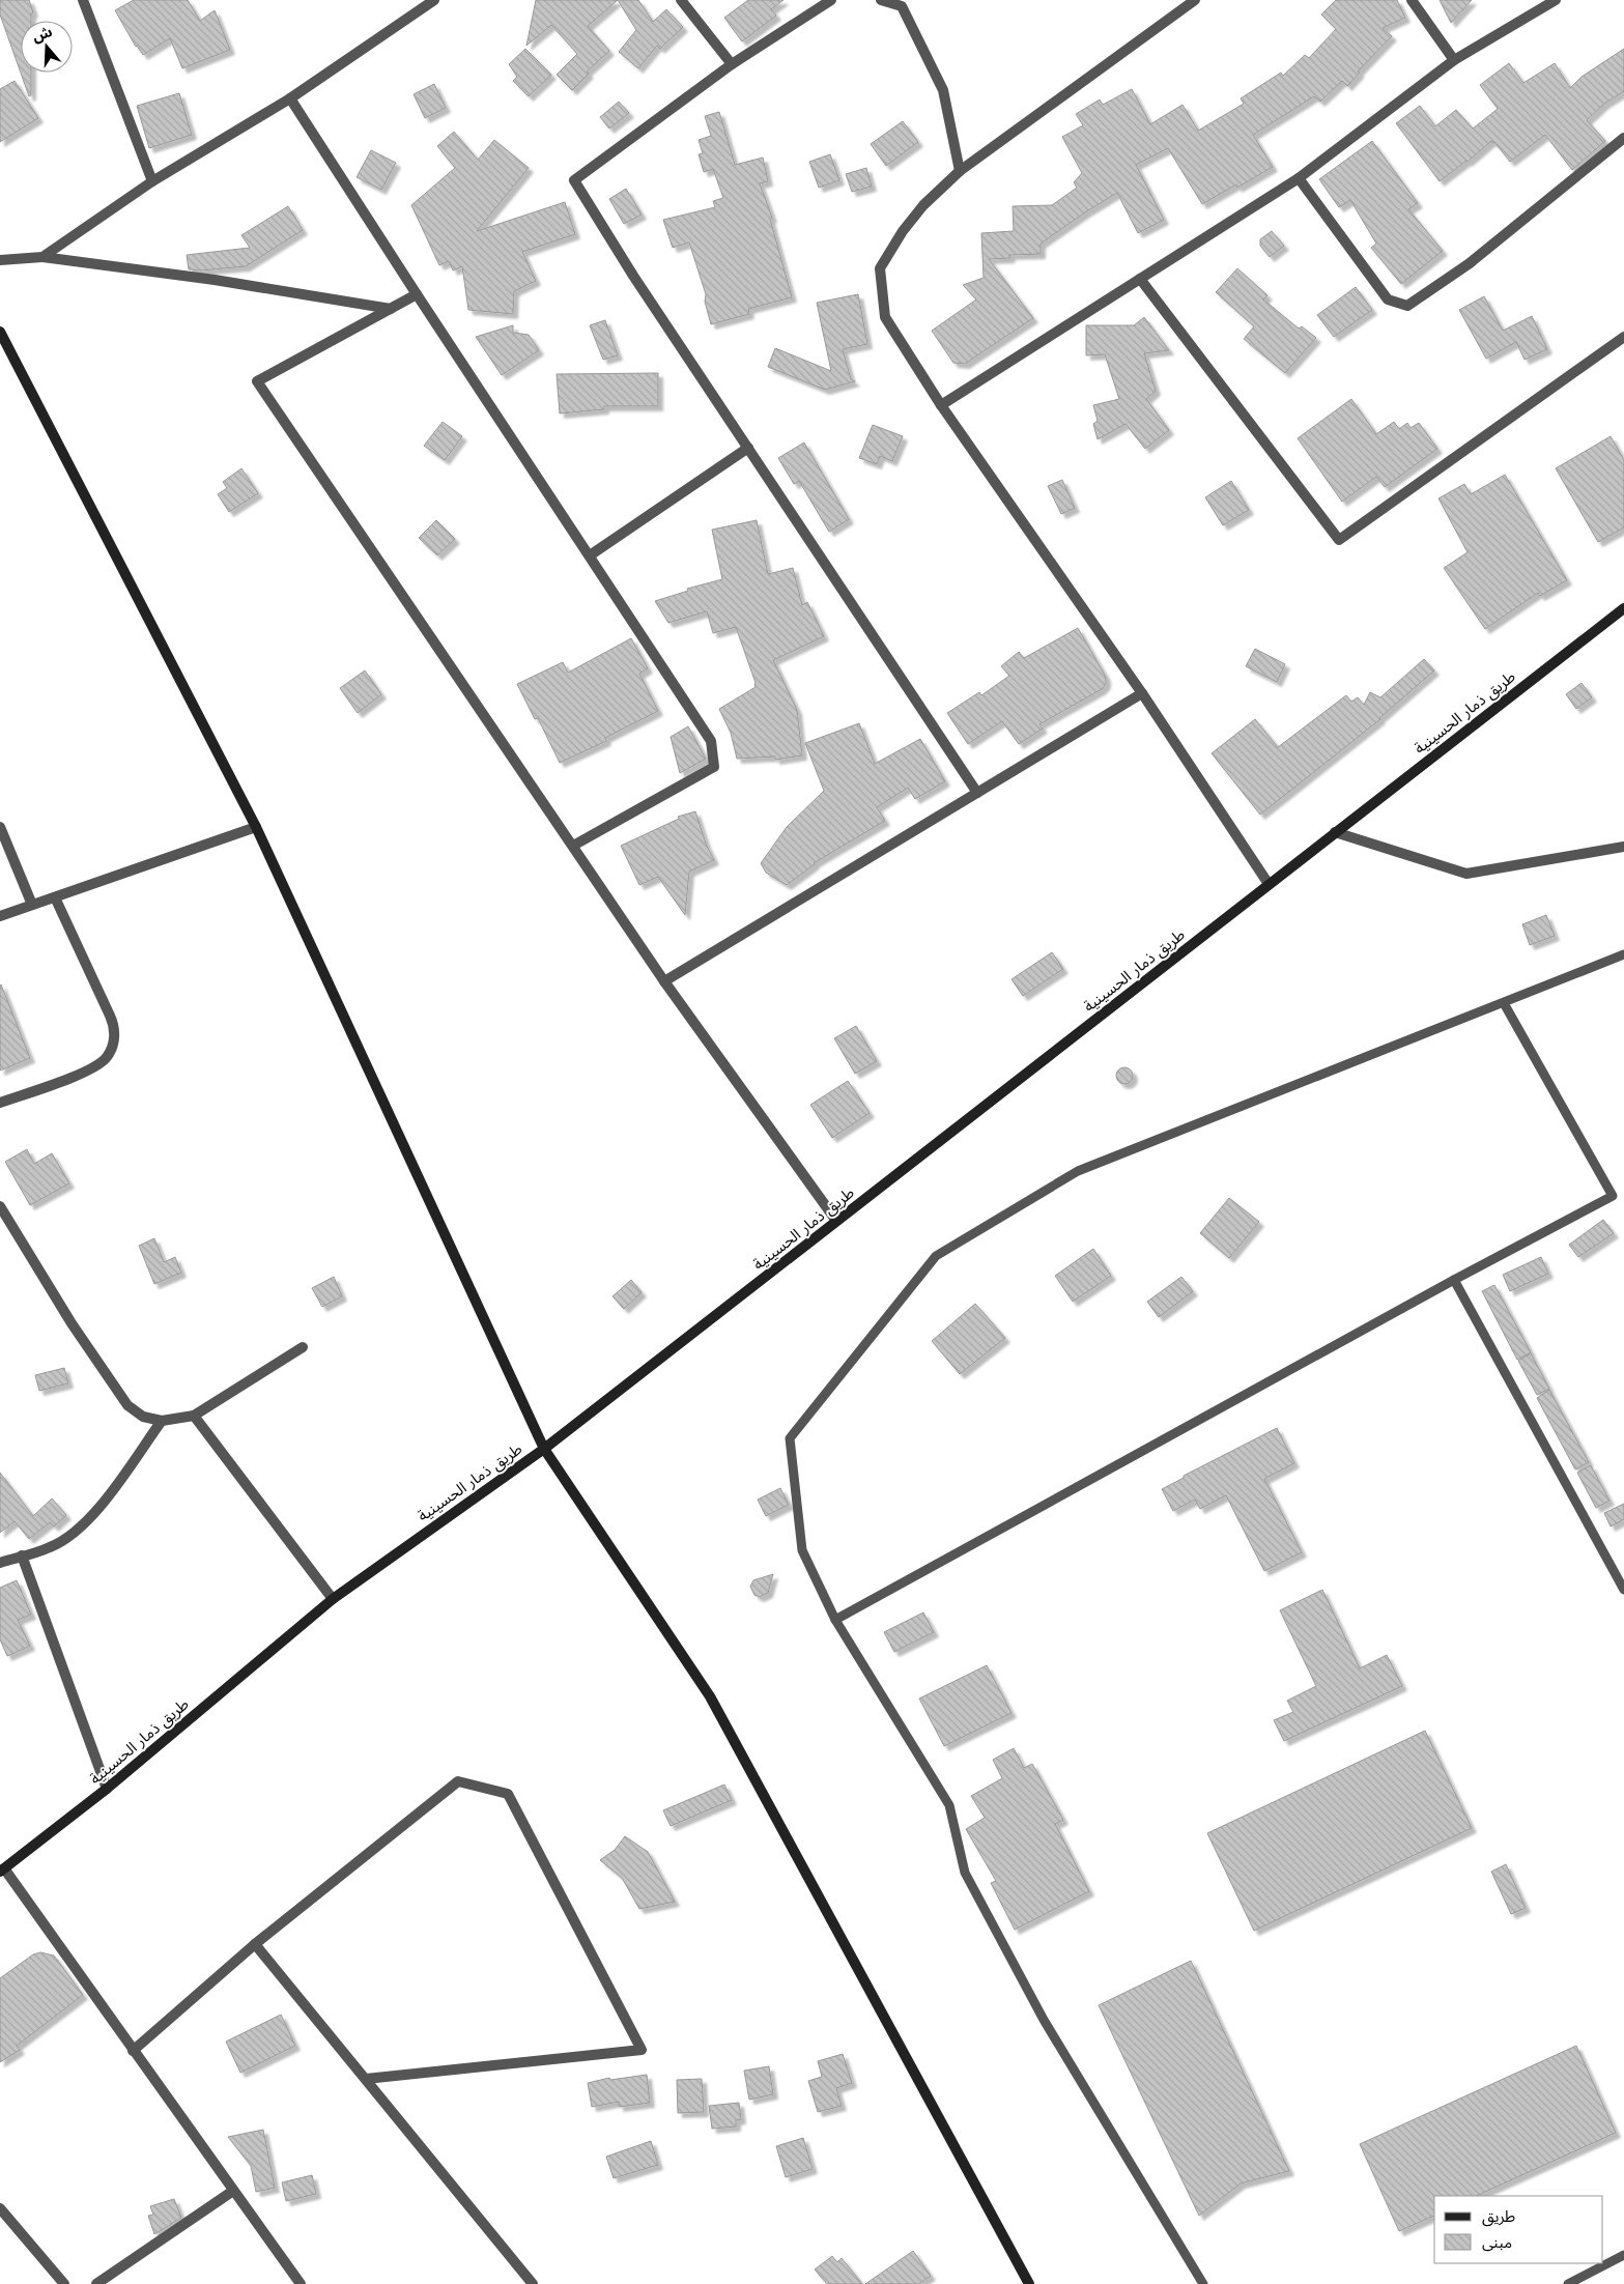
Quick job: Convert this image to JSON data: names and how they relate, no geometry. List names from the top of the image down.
{
  "streets": {
    "street": ["طريق ذمار الحسينية"]
  },
  "legend": ["طريق", "مبنى"],
  "north": "top"
}
